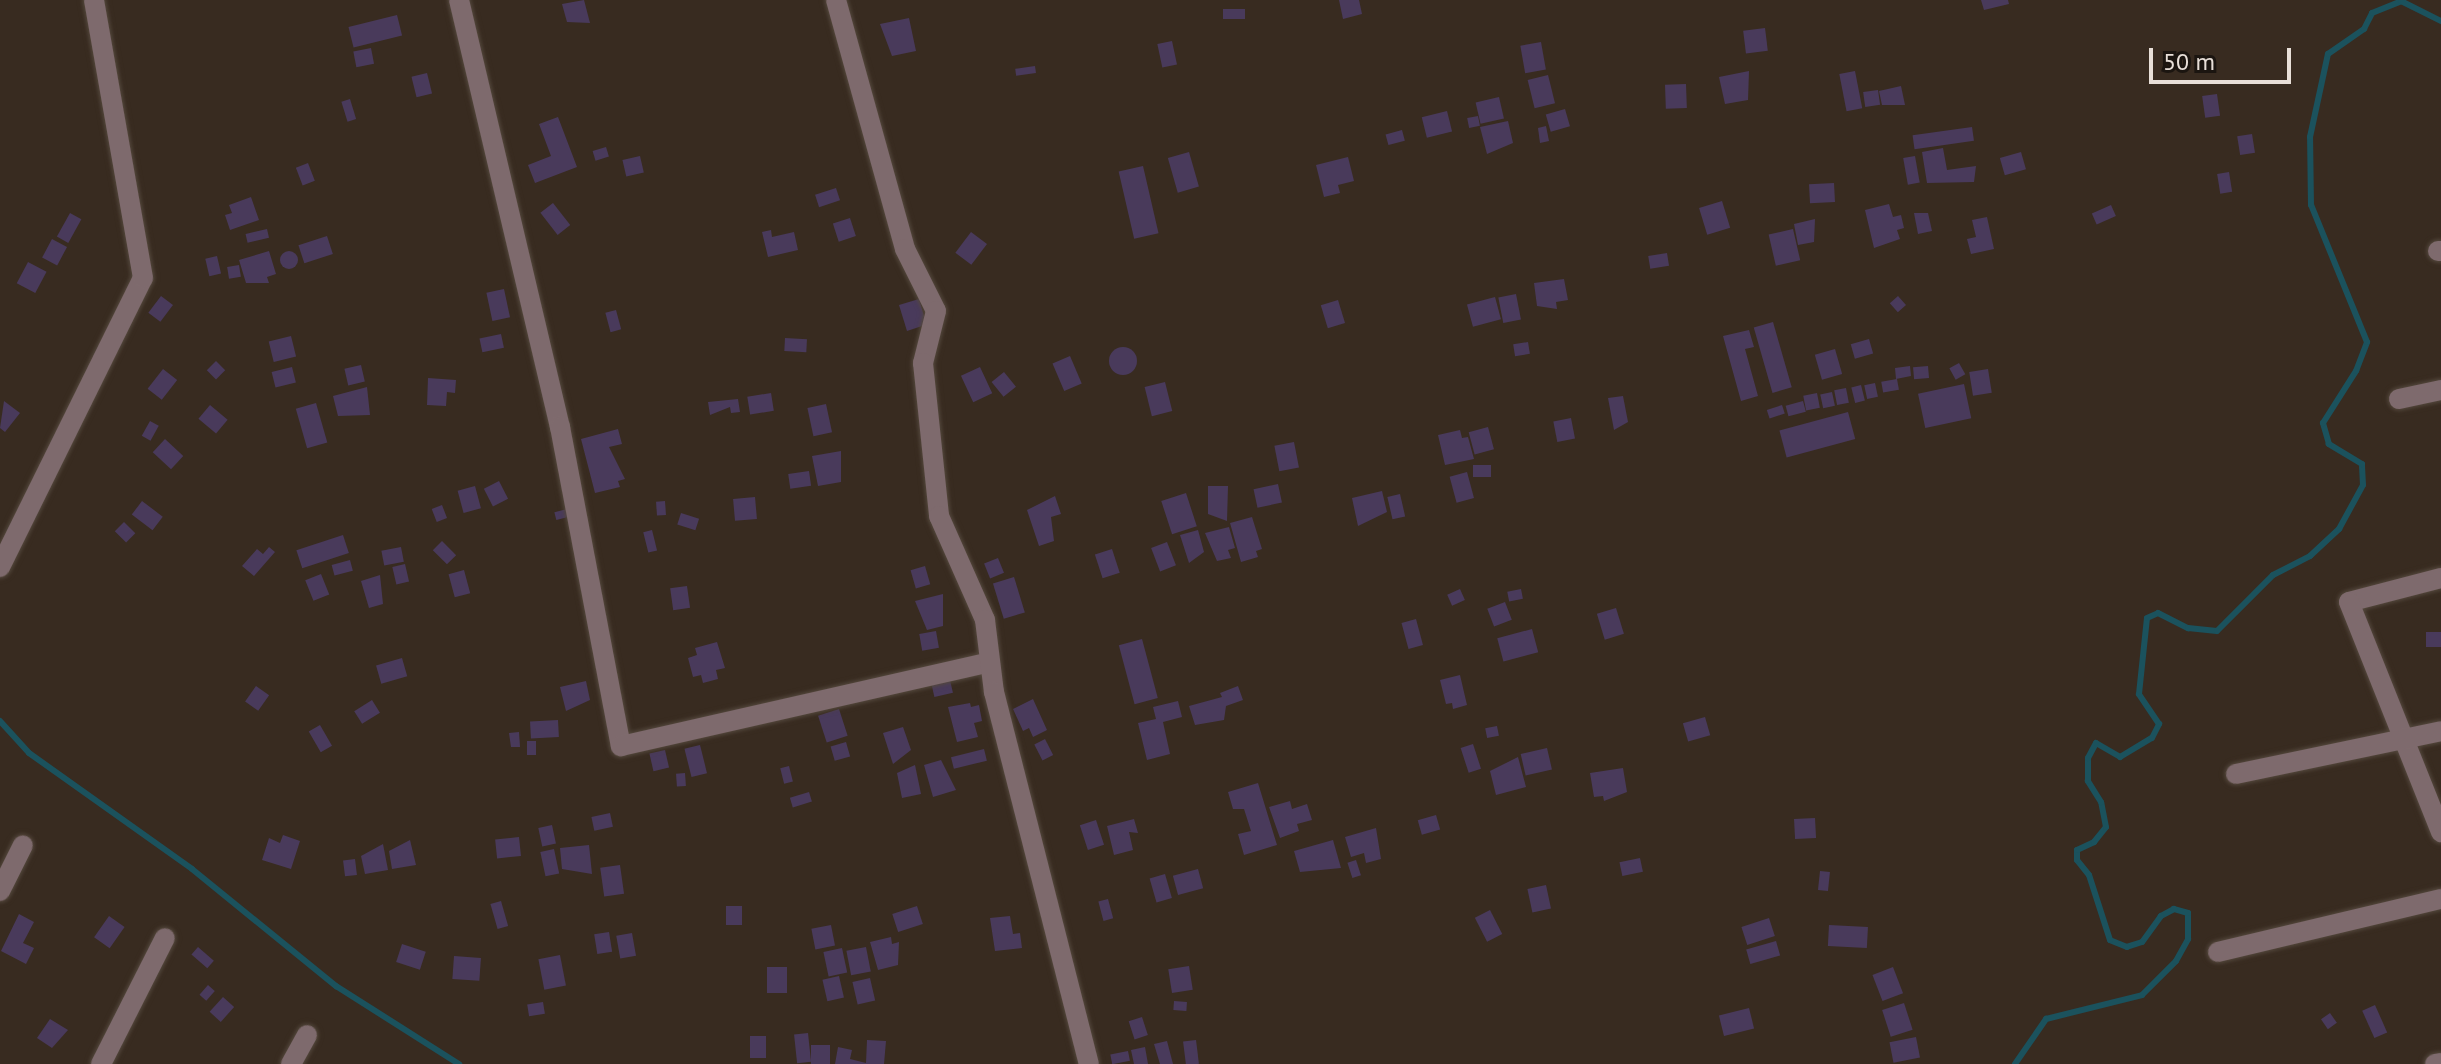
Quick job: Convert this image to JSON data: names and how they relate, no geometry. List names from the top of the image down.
{
  "scale_bar": "50 m"
}
